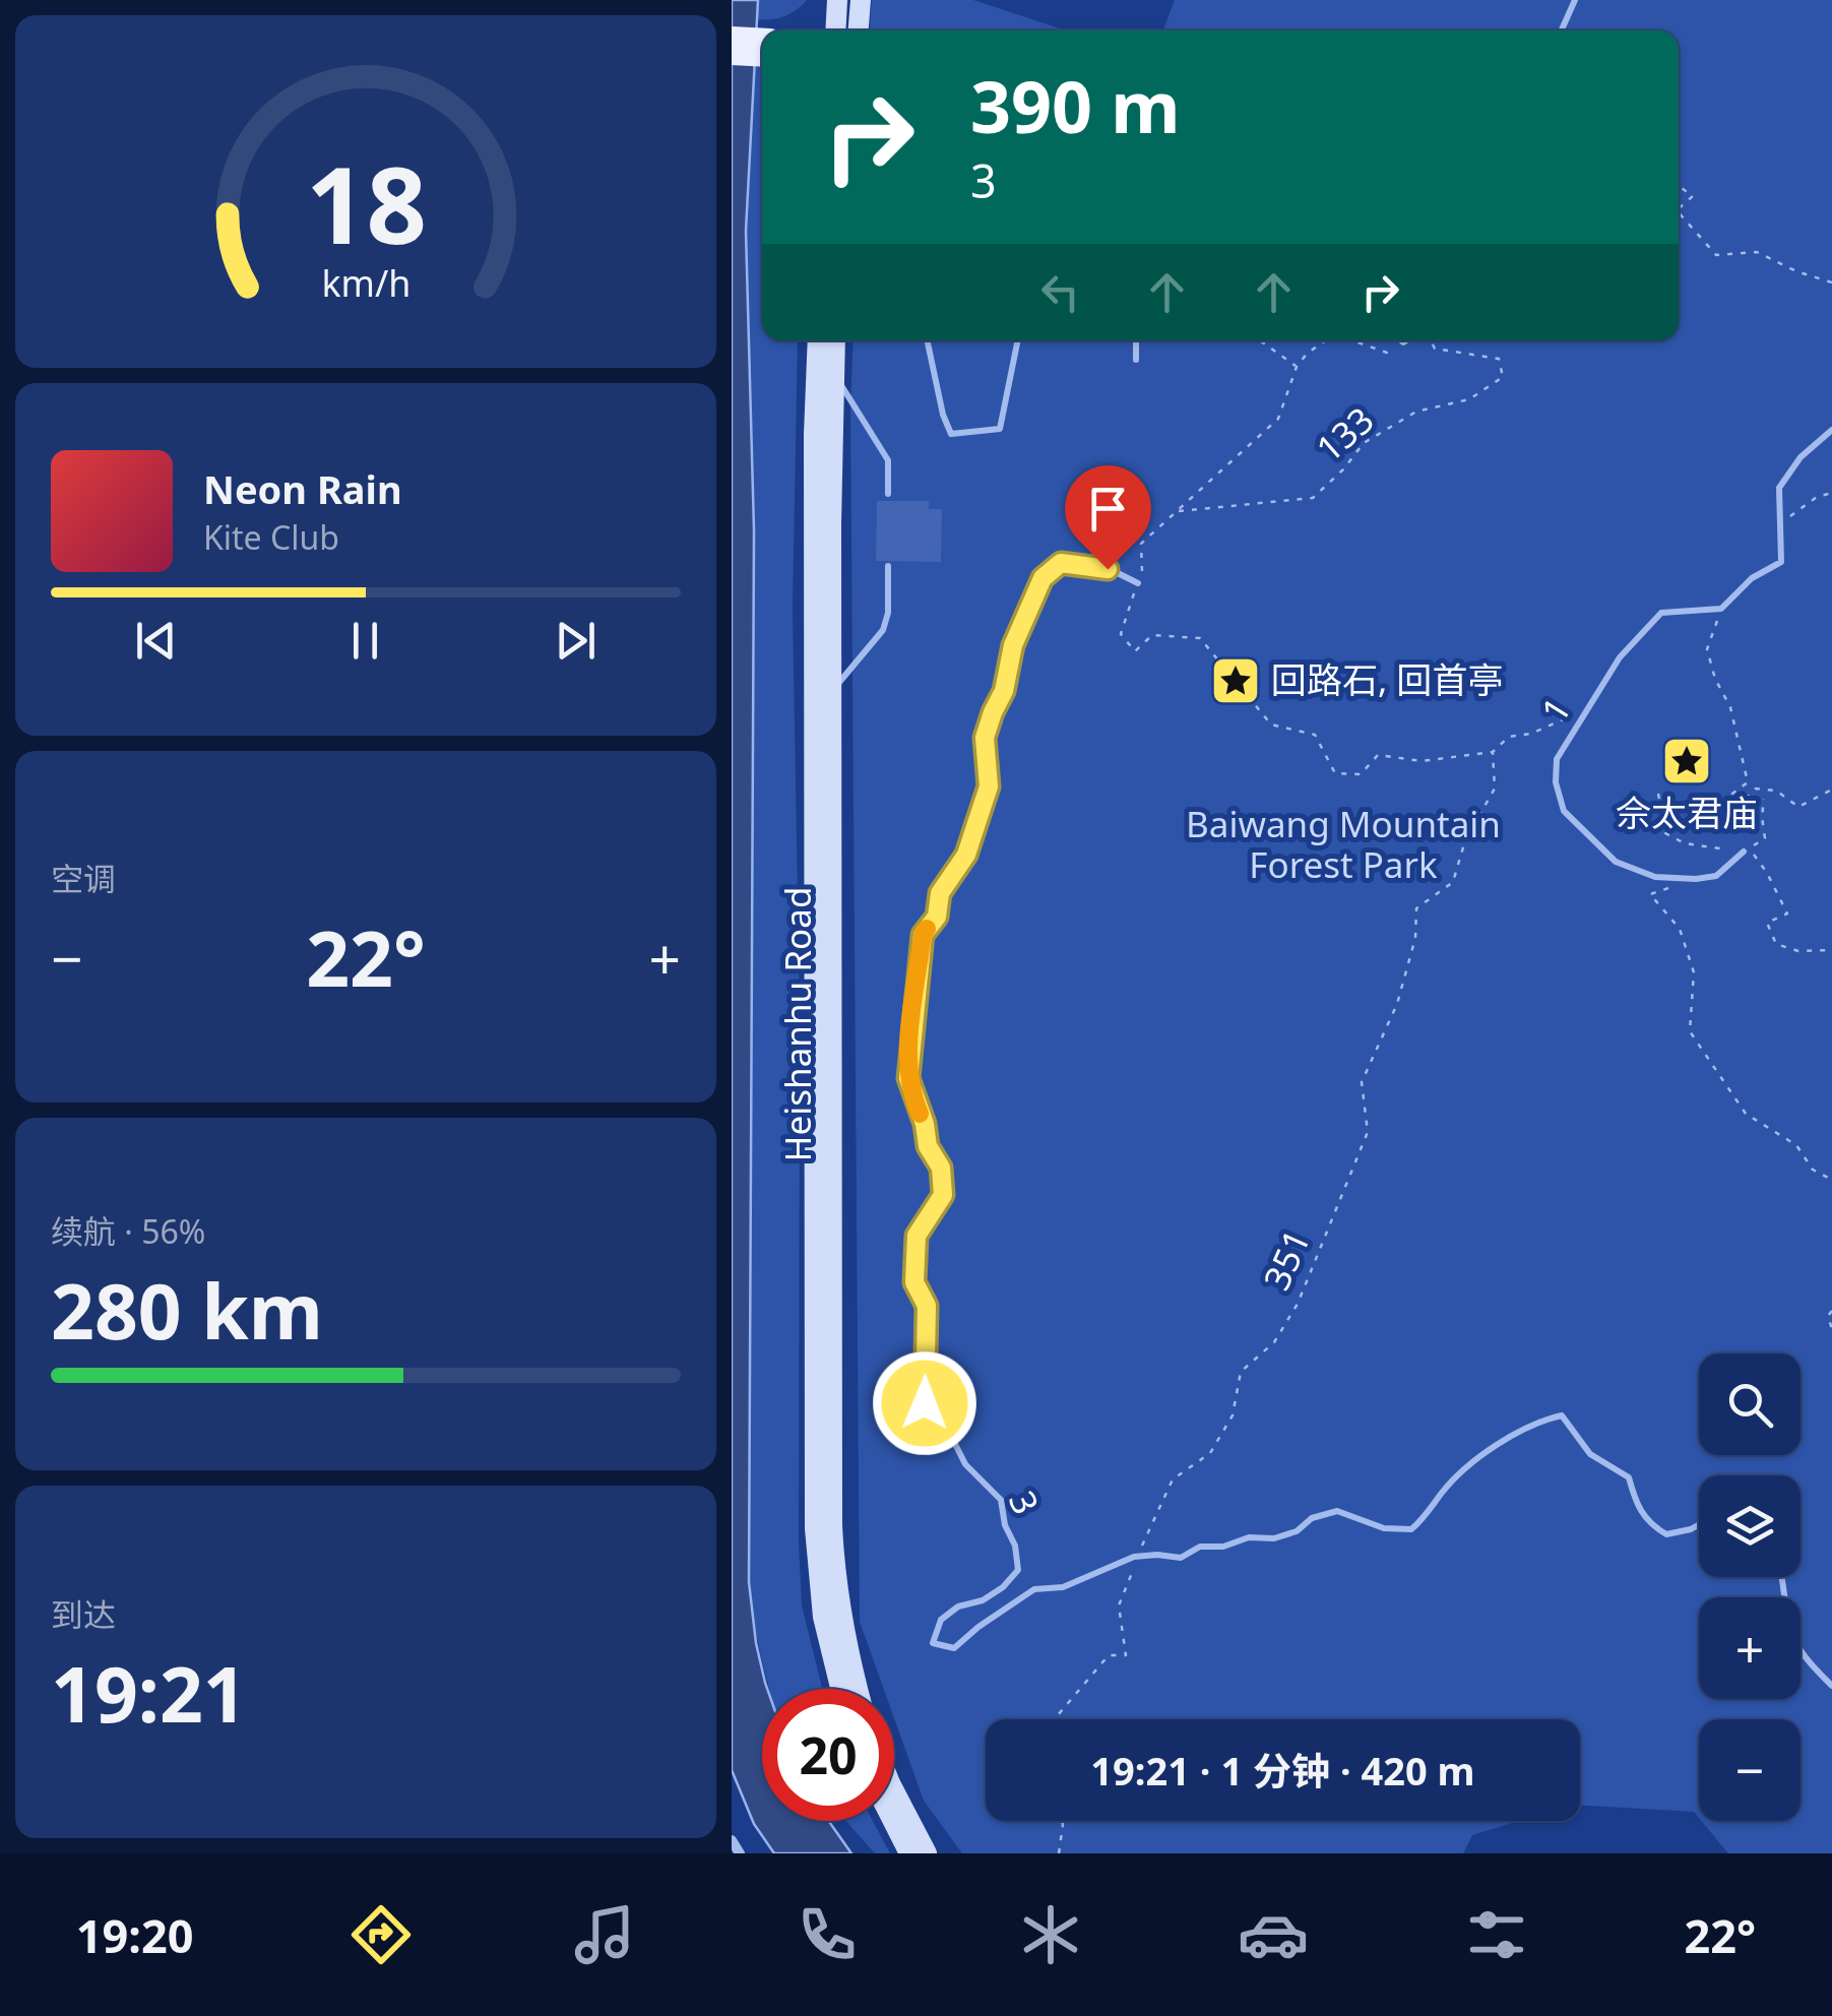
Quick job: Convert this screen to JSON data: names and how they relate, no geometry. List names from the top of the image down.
{
  "streets": {
    "main road": ["Heishanhu Road"],
    "lane": ["1", "3"],
    "path": ["133", "351"]
  },
  "crossings": [
    ["351", "3"]
  ],
  "parks": ["Baiwang Mountain Forest Park"],
  "places": {
    "place": ["回路石, 回首亭", "佘太君庙"]
  },
  "page": {
    "turn": ["390 m", "3"],
    "song": ["Neon Rain", "Kite Club"],
    "tile": [
      "空调",
      ["续航 · 56%", "280 km"],
      ["到达", "19:21"]
    ],
    "heat": ["−", "22°", "+"],
    "map_buttons": ["+", "−"],
    "limit": "20",
    "trip": "19:21 · 1 分钟 · 420 m",
    "tabs": ["19:20", "22°"],
    "gauge": ["18", "km/h"]
  }
}
